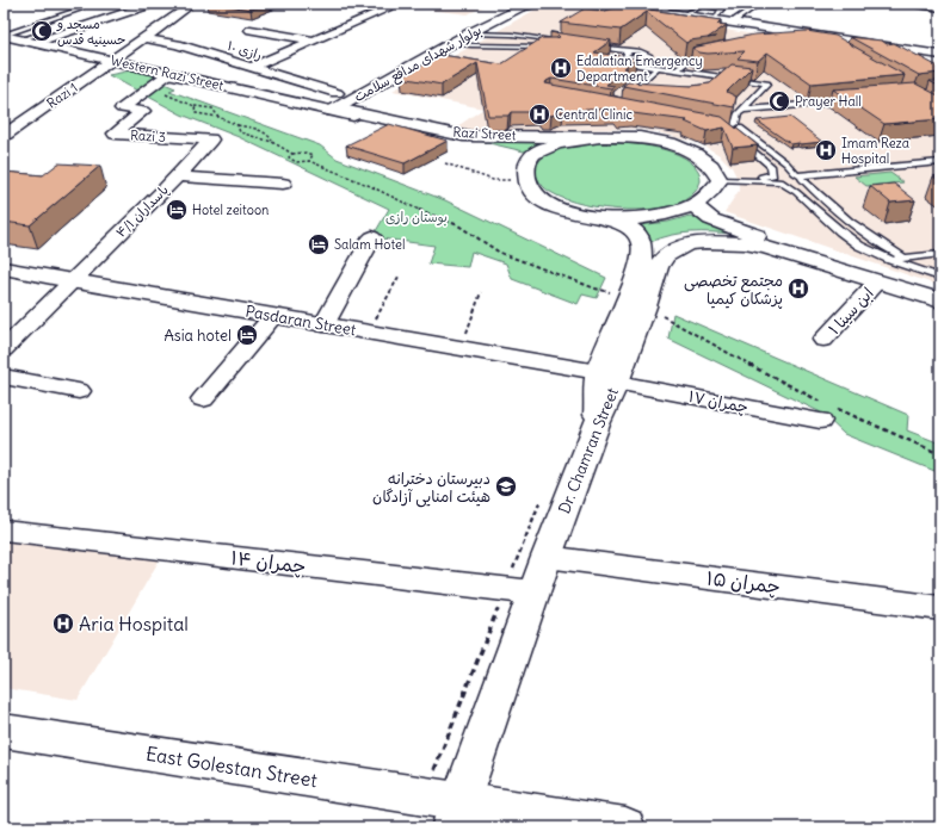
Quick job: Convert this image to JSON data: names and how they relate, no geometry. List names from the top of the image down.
{
  "streets": {
    "main road": [
      "بولوار شهدای مدافع سلامت",
      "Western Razi Street",
      "Razi Street",
      "Pasdaran Street",
      "Dr. Chamran Street",
      "East Golestan Street"
    ],
    "street": [
      "رازی ۱۰",
      "Razi 1",
      "Razi 3",
      "پاسداران ۴/۱",
      "ابن سینا ۱",
      "چمران ۱۷",
      "چمران ۱۴",
      "چمران ۱۵"
    ]
  },
  "crossings": [
    ["رازی ۱۰", "بولوار شهدای مدافع سلامت"],
    ["رازی ۱۰", "Western Razi Street"],
    ["رازی ۱۰", "Razi 1"],
    ["رازی ۱۰", "Razi Street"],
    ["بولوار شهدای مدافع سلامت", "Western Razi Street"],
    ["بولوار شهدای مدافع سلامت", "Razi Street"],
    ["Western Razi Street", "Razi 1"],
    ["Western Razi Street", "Razi Street"],
    ["Western Razi Street", "Razi 3"],
    ["Razi 3", "پاسداران ۴/۱"],
    ["پاسداران ۴/۱", "Pasdaran Street"],
    ["Pasdaran Street", "چمران ۱۷"],
    ["Pasdaran Street", "Dr. Chamran Street"],
    ["چمران ۱۷", "Dr. Chamran Street"],
    ["Dr. Chamran Street", "چمران ۱۴"],
    ["Dr. Chamran Street", "چمران ۱۵"],
    ["Dr. Chamran Street", "East Golestan Street"]
  ],
  "parks": ["بوستان رازی"],
  "places": {
    "mosque": ["مسجد و حسینیه قدس", "Prayer Hall"],
    "hospital": [
      "Edalatian Emergency Department",
      "Central Clinic",
      "Imam Reza Hospital",
      "مجتمع تخصصی پزشکان کیمیا",
      "Aria Hospital"
    ],
    "hotel": ["Hotel zeitoon", "Salam Hotel", "Asia hotel"],
    "school or university": ["دبیرستان دخترانه هیئت امنایی آزادگان"]
  }
}
